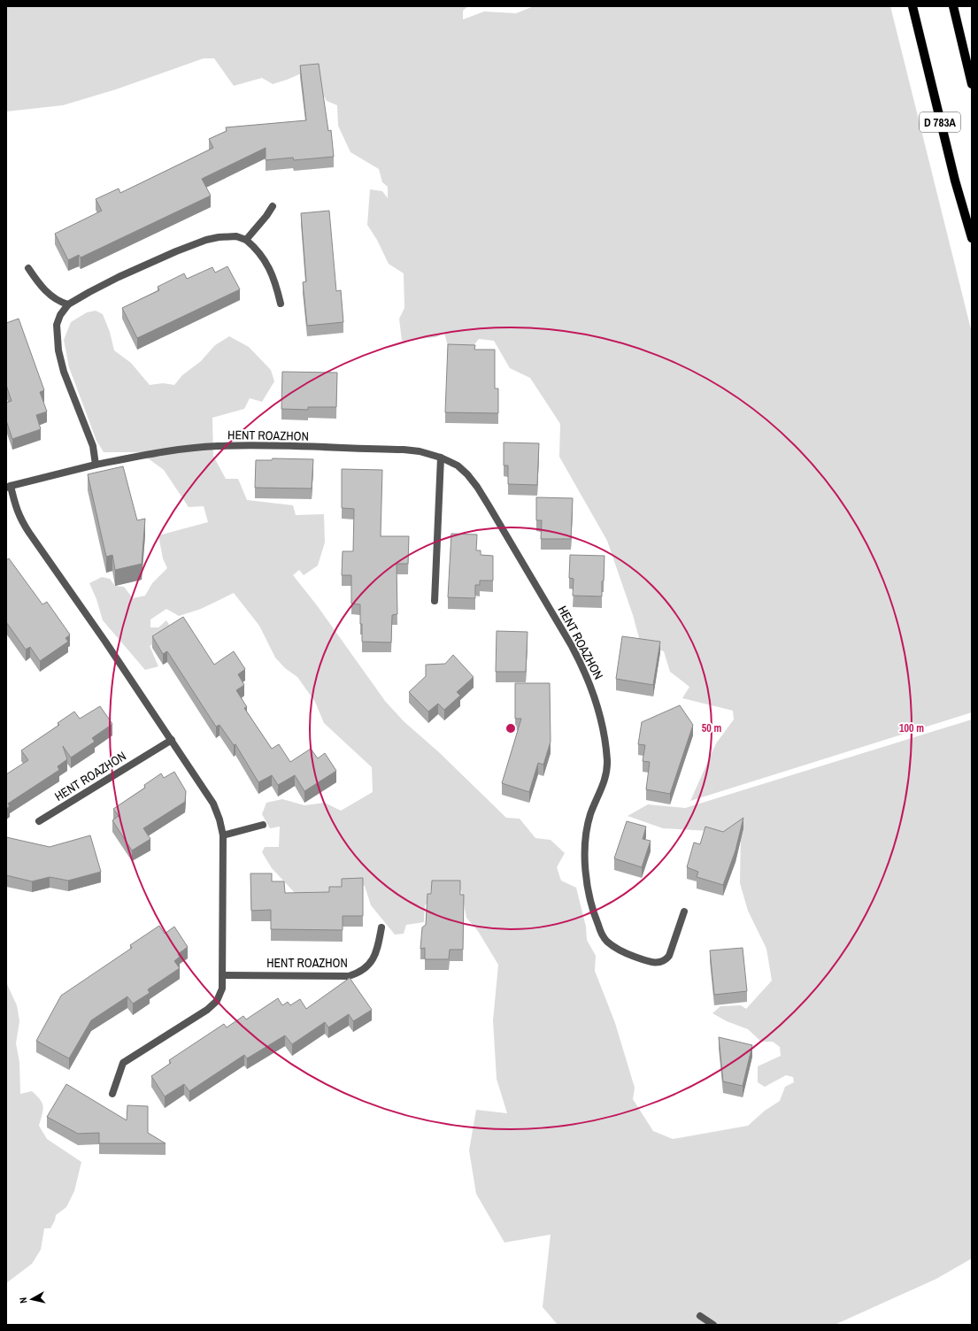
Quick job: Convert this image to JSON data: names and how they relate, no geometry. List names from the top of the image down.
{
  "streets": {
    "main road": ["D 783A"],
    "street": ["HENT ROAZHON"]
  },
  "north": "left",
  "rings": ["50 m", "100 m"]
}
